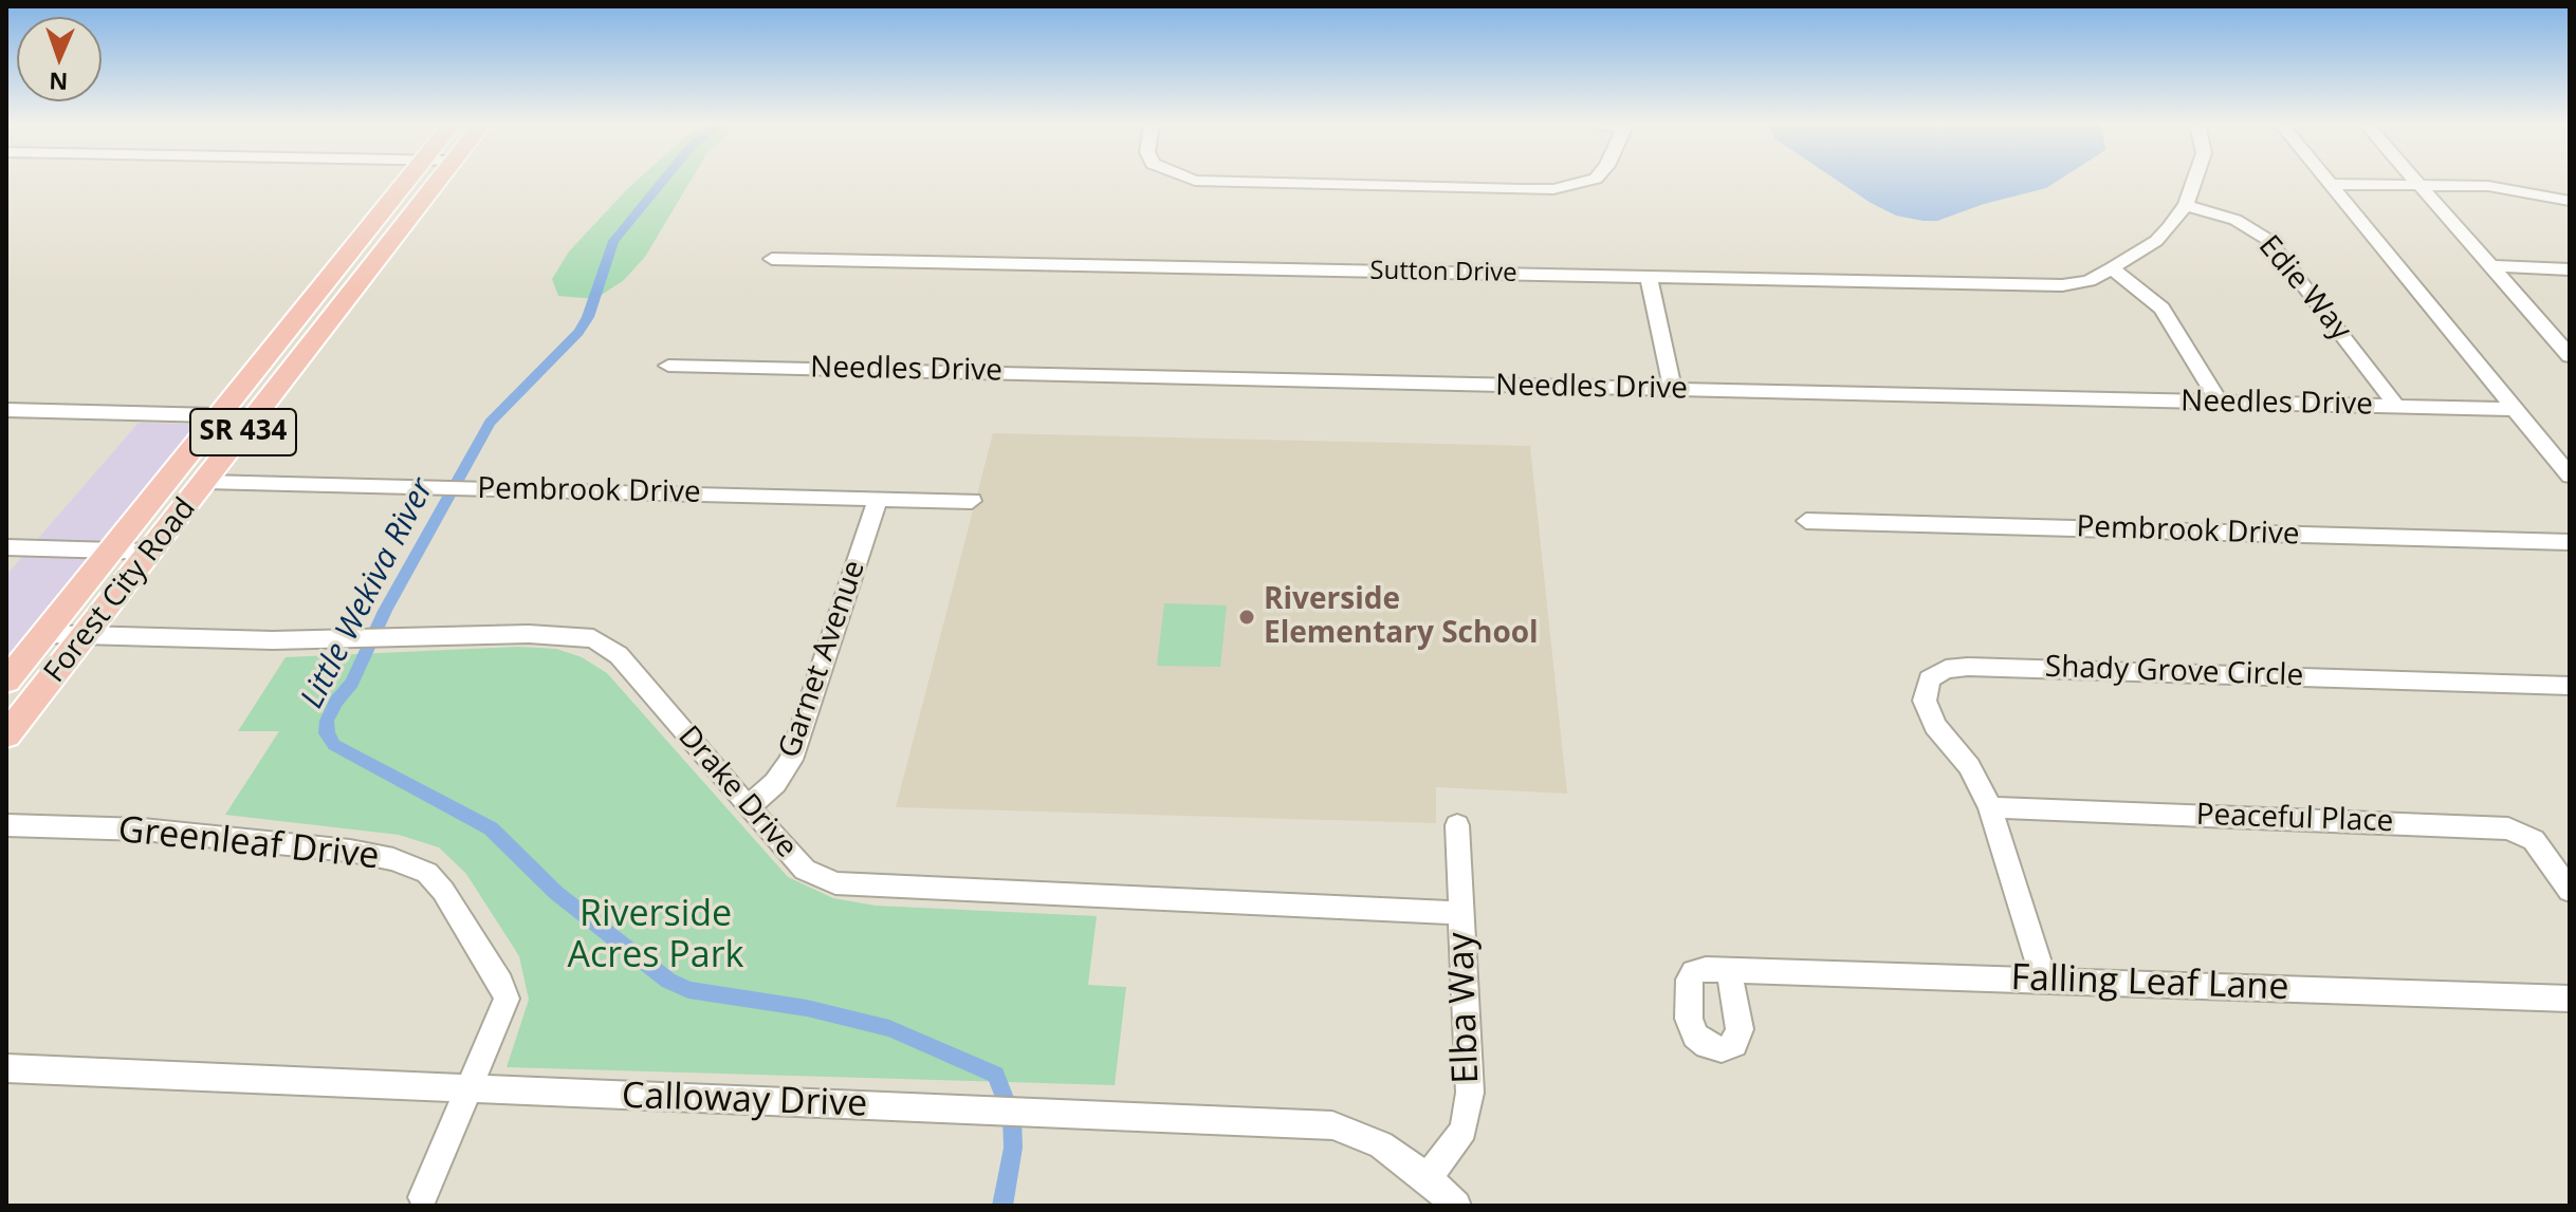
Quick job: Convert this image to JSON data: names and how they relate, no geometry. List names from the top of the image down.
{
  "streets": {
    "main road": ["SR 434", "Forest City Road"],
    "street": [
      "Sutton Drive",
      "Edie Way",
      "Needles Drive",
      "Pembrook Drive",
      "Garnet Avenue",
      "Shady Grove Circle",
      "Drake Drive",
      "Peaceful Place",
      "Greenleaf Drive",
      "Falling Leaf Lane",
      "Elba Way",
      "Calloway Drive"
    ]
  },
  "crossings": [
    ["Sutton Drive", "Edie Way"],
    ["Edie Way", "Needles Drive"],
    ["Pembrook Drive", "Forest City Road"],
    ["Pembrook Drive", "Garnet Avenue"],
    ["Forest City Road", "Drake Drive"],
    ["Garnet Avenue", "Drake Drive"],
    ["Shady Grove Circle", "Peaceful Place"],
    ["Shady Grove Circle", "Falling Leaf Lane"],
    ["Drake Drive", "Elba Way"],
    ["Greenleaf Drive", "Calloway Drive"],
    ["Elba Way", "Calloway Drive"]
  ],
  "water": ["Little Wekiva River"],
  "parks": ["Riverside Acres Park"],
  "places": ["Riverside Elementary School"],
  "north": "bottom"
}
